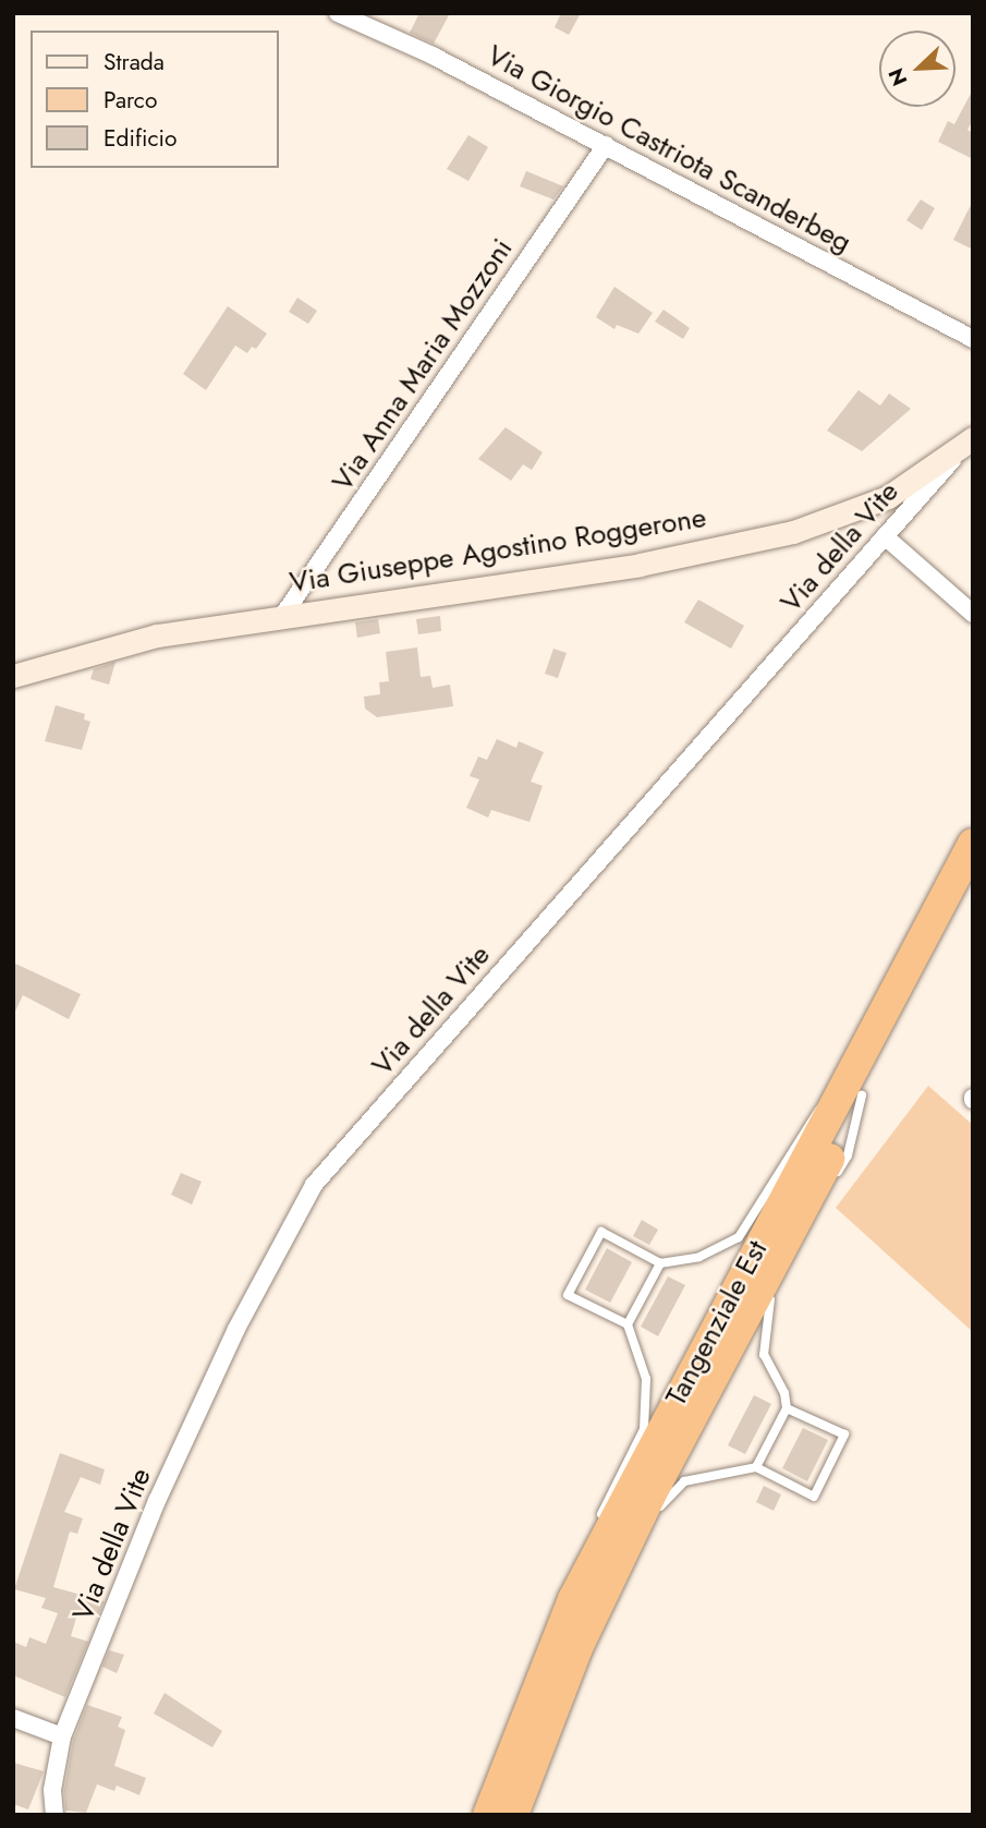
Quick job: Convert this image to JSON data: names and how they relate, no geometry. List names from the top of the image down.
{
  "streets": {
    "highway": ["Tangenziale Est"],
    "street": [
      "Via Giorgio Castriota Scanderbeg",
      "Via Anna Maria Mozzoni",
      "Via della Vite",
      "Via Giuseppe Agostino Roggerone"
    ]
  },
  "crossings": [
    ["Via Giorgio Castriota Scanderbeg", "Via Anna Maria Mozzoni"],
    ["Via Anna Maria Mozzoni", "Via Giuseppe Agostino Roggerone"],
    ["Via della Vite", "Via Giuseppe Agostino Roggerone"]
  ],
  "legend": ["Strada", "Parco", "Edificio"],
  "north": "bottom left"
}
